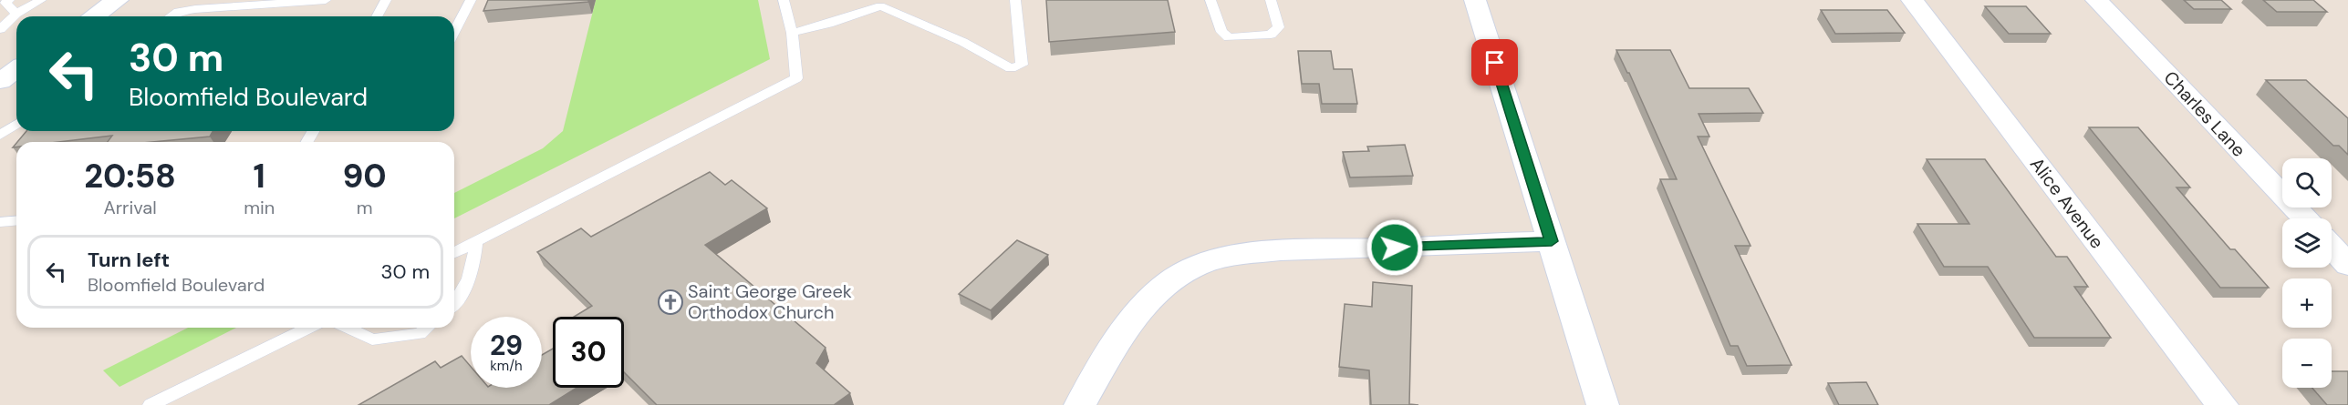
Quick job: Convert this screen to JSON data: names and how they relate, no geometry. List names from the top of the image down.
{
  "streets": {
    "street": ["Charles Lane", "Alice Avenue"]
  },
  "places": {
    "church": ["Saint George Greek Orthodox Church"]
  },
  "page": {
    "turn": ["30 m", "Bloomfield Boulevard"],
    "eta": [
      "20:58",
      "Arrival",
      "1",
      "min",
      "90",
      "m"
    ],
    "map_buttons": ["+", "−"],
    "list": [
      {
        "name": "Turn left",
        "note": "Bloomfield Boulevard",
        "value": "30 m"
      }
    ],
    "speed": "29 km/h",
    "limit": "30"
  }
}
